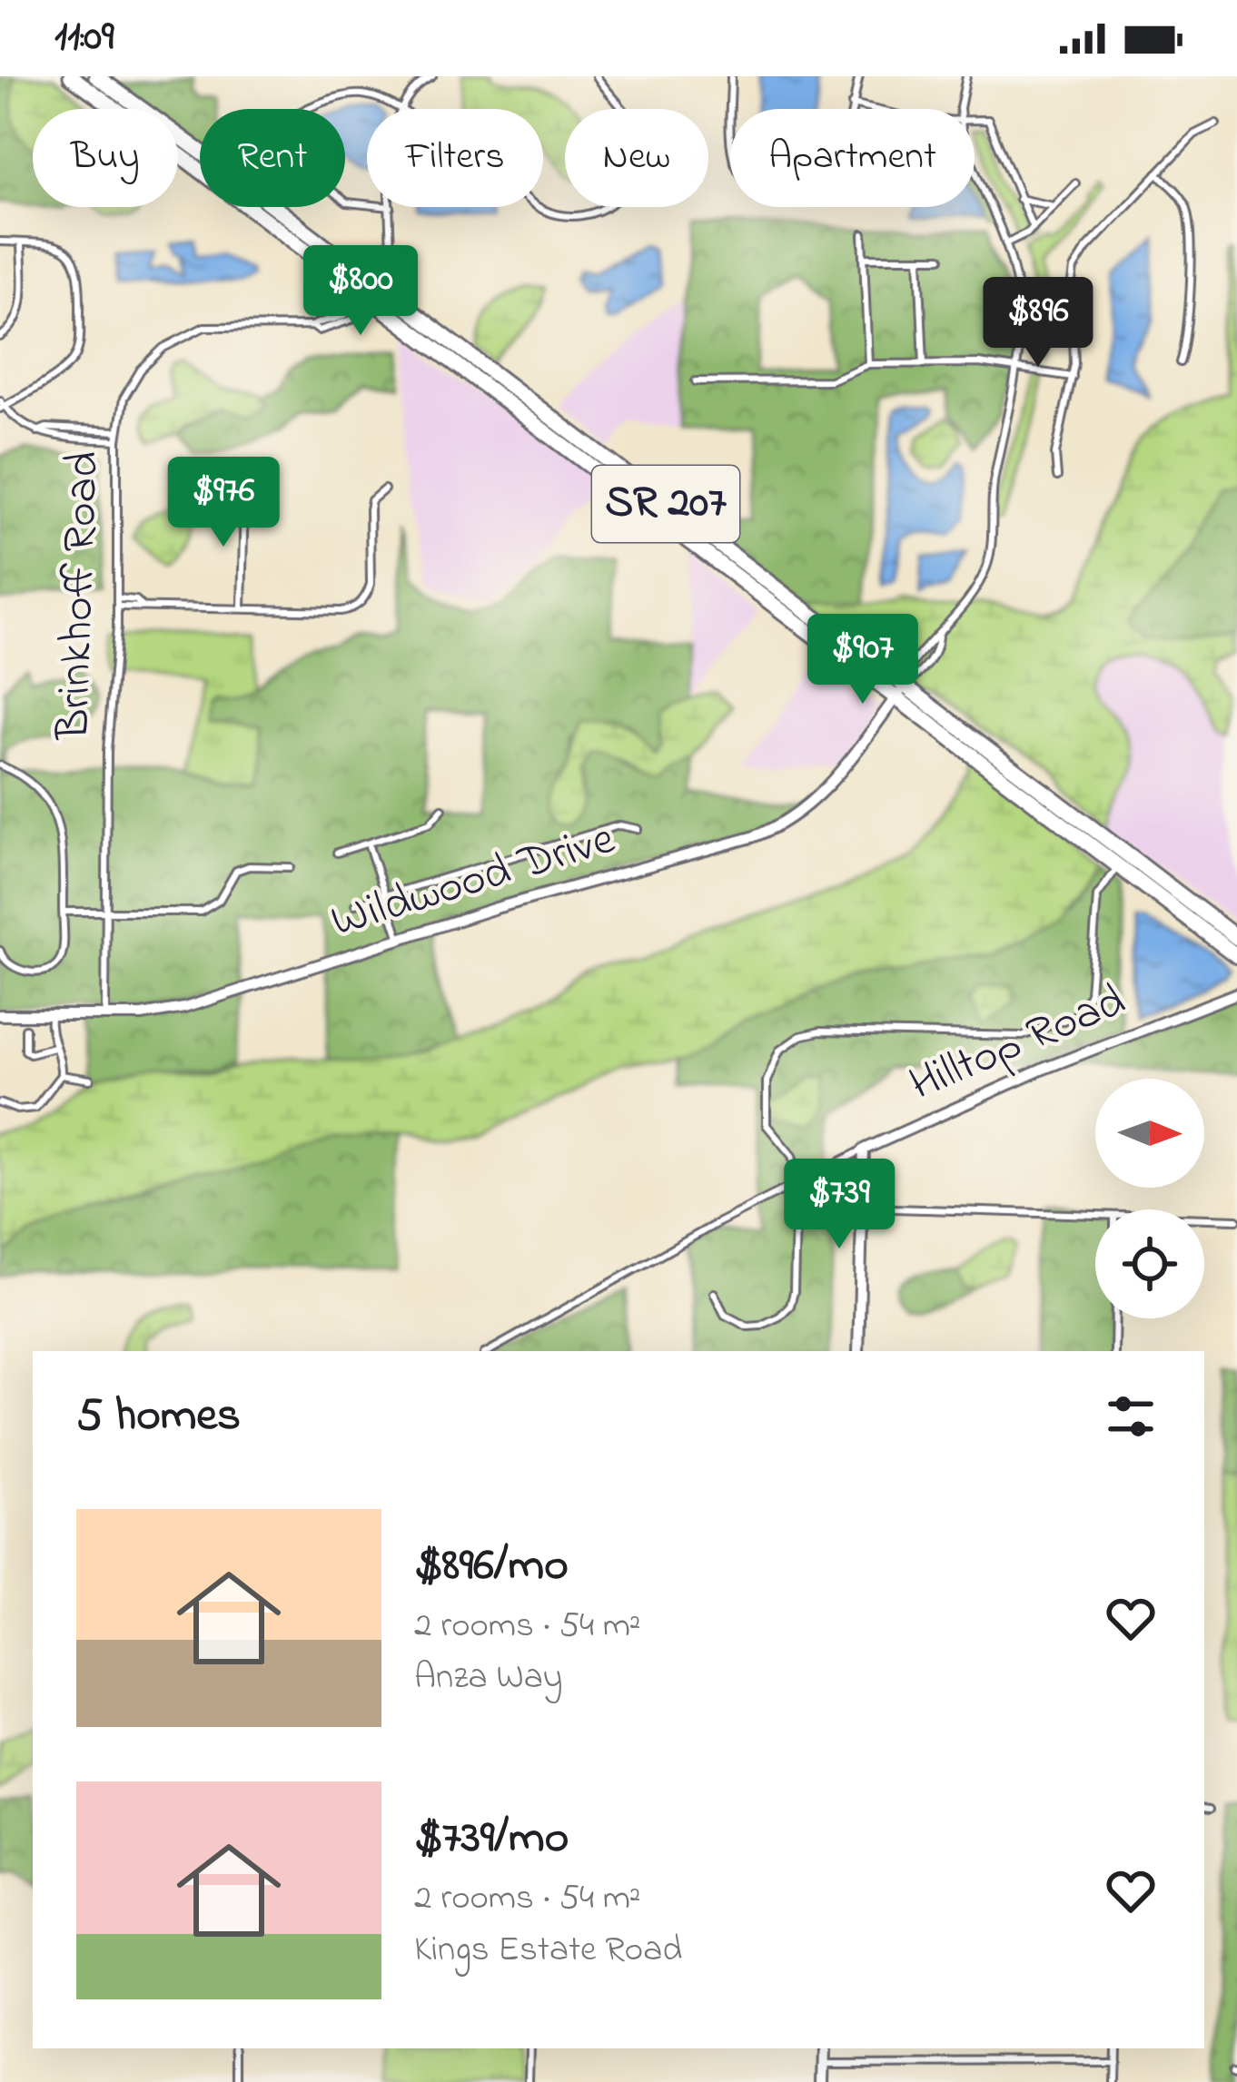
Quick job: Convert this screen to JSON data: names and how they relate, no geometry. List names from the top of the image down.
{
  "streets": {
    "highway": ["SR 207"],
    "street": ["Brinkhoff Road", "Wildwood Drive", "Hilltop Road"]
  },
  "crossings": [
    ["SR 207", "Brinkhoff Road"],
    ["SR 207", "Wildwood Drive"],
    ["Brinkhoff Road", "Wildwood Drive"]
  ],
  "north": "right",
  "page": {
    "status": "11:09",
    "chip": [
      "Buy",
      "Rent",
      "Filters",
      "New",
      "Apartment"
    ],
    "price": [
      "$800",
      "$896",
      "$976",
      "$907",
      "$739"
    ],
    "heading": "5 homes",
    "list": [
      {
        "name": "$896/mo",
        "note": "2 rooms · 54 m² · Anza Way"
      },
      {
        "name": "$739/mo",
        "note": "2 rooms · 54 m² · Kings Estate Road"
      }
    ]
  }
}
